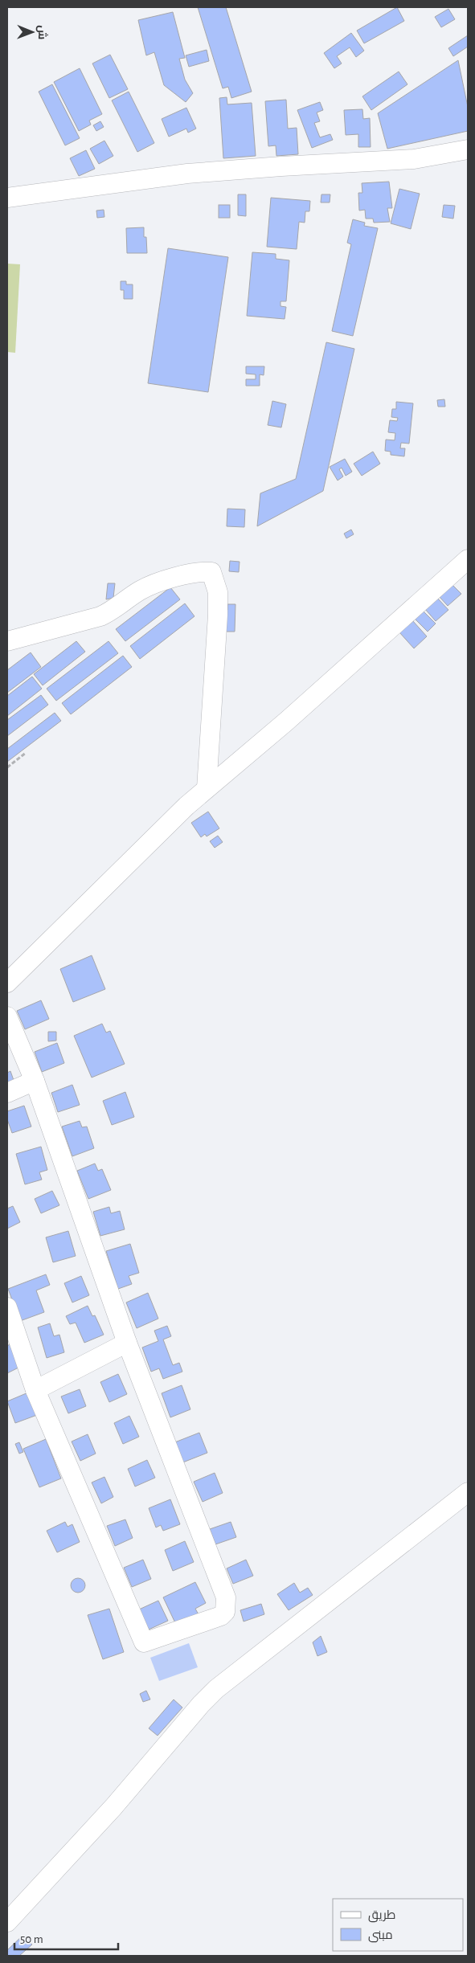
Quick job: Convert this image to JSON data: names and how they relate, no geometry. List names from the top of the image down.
{
  "legend": ["طريق", "مبنى"],
  "scale_bar": "50 m",
  "north": "right"
}
